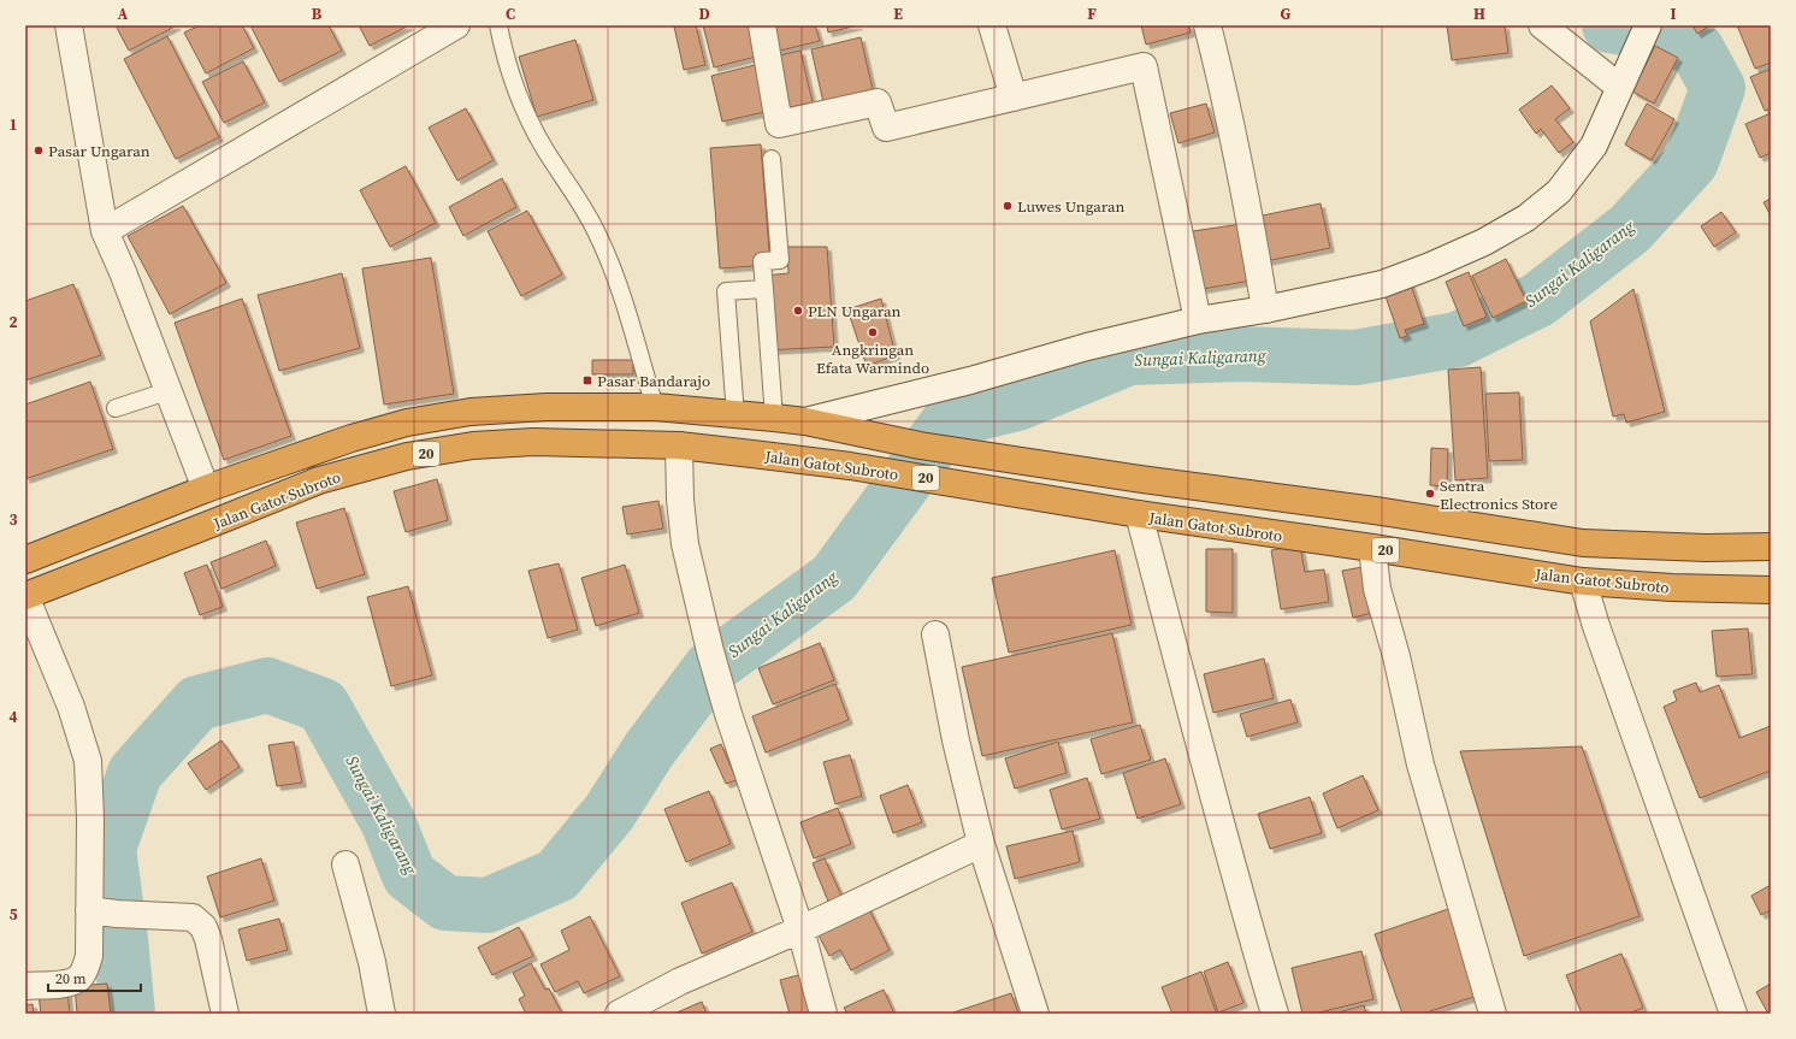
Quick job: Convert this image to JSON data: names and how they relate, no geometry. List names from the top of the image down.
{
  "streets": {
    "highway": ["20", "Jalan Gatot Subroto"]
  },
  "water": ["Sungai Kaligarang"],
  "places": {
    "other": [
      "Pasar Ungaran",
      "Luwes Ungaran",
      "PLN Ungaran",
      "Angkringan Efata Warmindo",
      "Sentra Electronics Store"
    ],
    "transit": ["Pasar Bandarajo"]
  },
  "scale_bar": "20 m",
  "grid": {
    "columns": [
      "A",
      "B",
      "C",
      "D",
      "E",
      "F",
      "G",
      "H",
      "I"
    ],
    "rows": [
      "1",
      "2",
      "3",
      "4",
      "5"
    ]
  }
}
